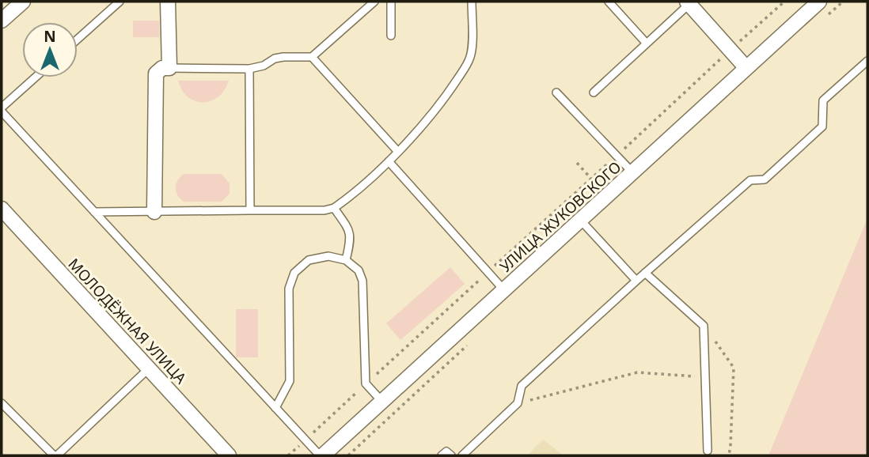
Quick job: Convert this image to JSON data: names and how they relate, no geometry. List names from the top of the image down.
{
  "streets": {
    "street": ["УЛИЦА ЖУКОВСКОГО", "МОЛОДЁЖНАЯ УЛИЦА"]
  },
  "north": "top"
}
